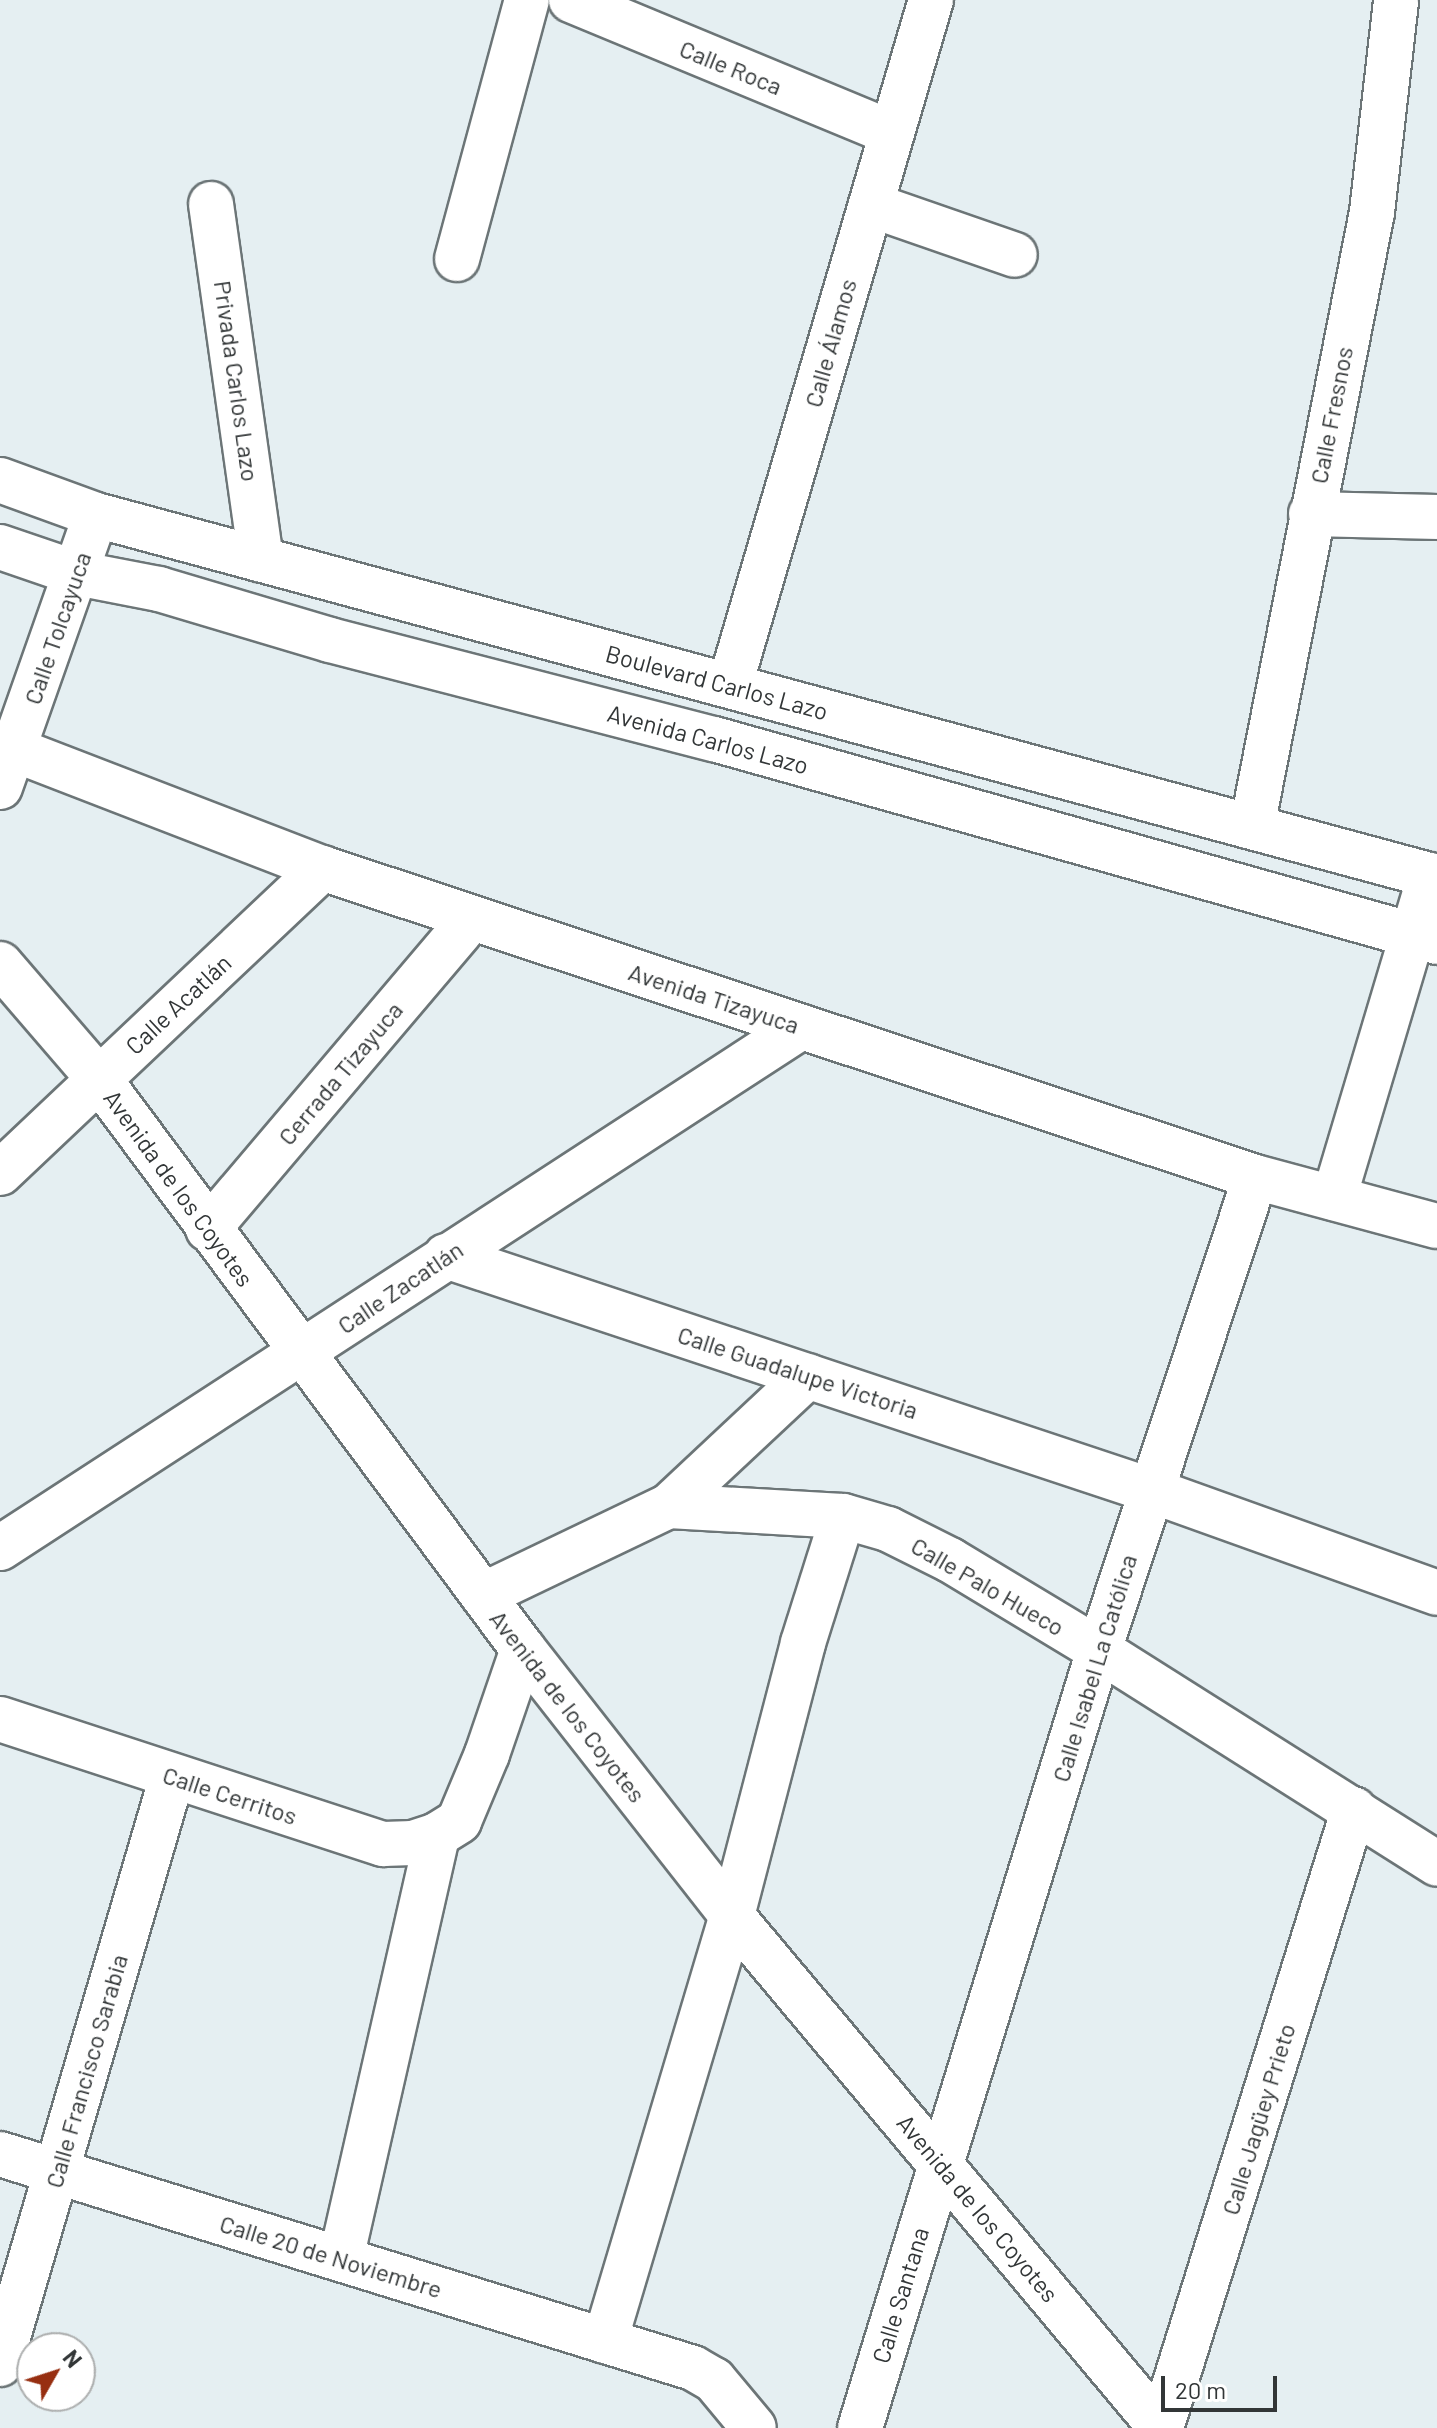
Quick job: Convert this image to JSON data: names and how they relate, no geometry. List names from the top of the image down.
{
  "streets": {
    "street": [
      "Calle Roca",
      "Calle Álamos",
      "Privada Carlos Lazo",
      "Calle Fresnos",
      "Calle Tolcayuca",
      "Boulevard Carlos Lazo",
      "Avenida Carlos Lazo",
      "Avenida Tizayuca",
      "Calle Acatlán",
      "Cerrada Tizayuca",
      "Avenida de los Coyotes",
      "Calle Zacatlán",
      "Calle Guadalupe Victoria",
      "Calle Palo Hueco",
      "Calle Isabel La Católica",
      "Calle Cerritos",
      "Calle Francisco Sarabia",
      "Calle Jagüey Prieto",
      "Calle 20 de Noviembre",
      "Calle Santana"
    ]
  },
  "crossings": [
    ["Calle Roca", "Calle Álamos"],
    ["Calle Álamos", "Boulevard Carlos Lazo"],
    ["Privada Carlos Lazo", "Boulevard Carlos Lazo"],
    ["Calle Fresnos", "Boulevard Carlos Lazo"],
    ["Calle Tolcayuca", "Boulevard Carlos Lazo"],
    ["Calle Tolcayuca", "Avenida Carlos Lazo"],
    ["Calle Tolcayuca", "Avenida Tizayuca"],
    ["Avenida Tizayuca", "Calle Acatlán"],
    ["Avenida Tizayuca", "Cerrada Tizayuca"],
    ["Avenida Tizayuca", "Calle Zacatlán"],
    ["Avenida Tizayuca", "Calle Isabel La Católica"],
    ["Calle Acatlán", "Avenida de los Coyotes"],
    ["Cerrada Tizayuca", "Avenida de los Coyotes"],
    ["Avenida de los Coyotes", "Calle Zacatlán"],
    ["Avenida de los Coyotes", "Calle Isabel La Católica"],
    ["Avenida de los Coyotes", "Calle Jagüey Prieto"],
    ["Avenida de los Coyotes", "Calle Santana"],
    ["Calle Zacatlán", "Calle Guadalupe Victoria"],
    ["Calle Guadalupe Victoria", "Calle Isabel La Católica"],
    ["Calle Palo Hueco", "Calle Isabel La Católica"],
    ["Calle Palo Hueco", "Calle Jagüey Prieto"],
    ["Calle Isabel La Católica", "Calle Santana"],
    ["Calle Cerritos", "Calle Francisco Sarabia"],
    ["Calle Francisco Sarabia", "Calle 20 de Noviembre"]
  ],
  "scale_bar": "20 m",
  "north": "top right"
}
